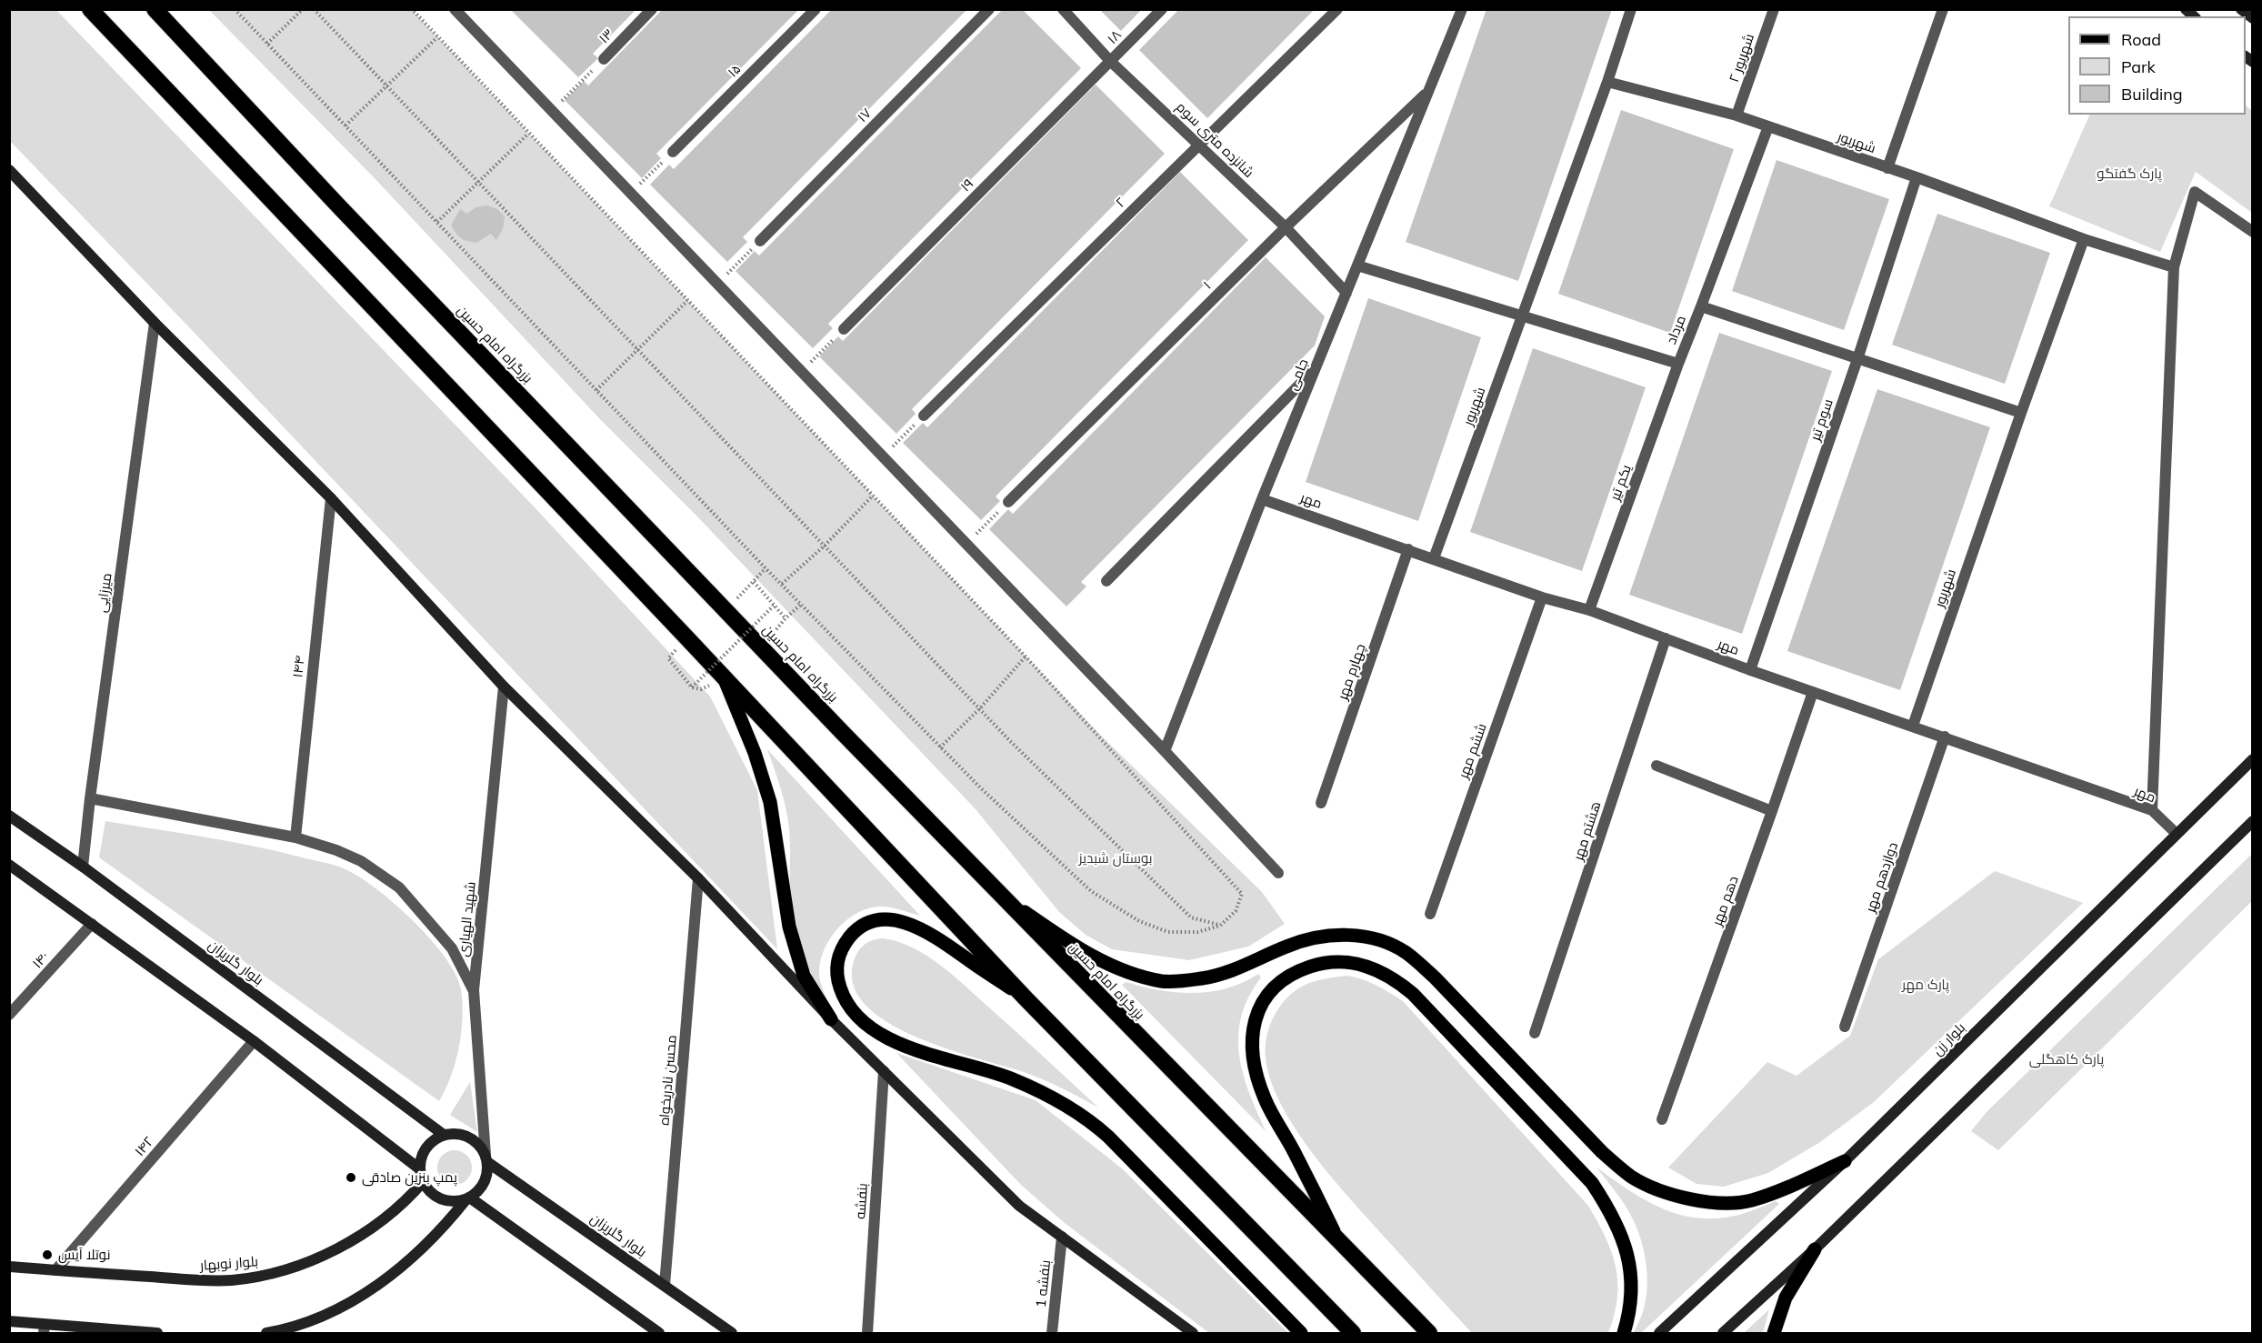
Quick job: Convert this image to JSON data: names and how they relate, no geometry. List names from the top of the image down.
{
  "streets": {
    "highway": ["بزرگراه امام حسین"],
    "main road": ["بلوار گلریزان", "بلوار زن", "بلوار نوبهار"],
    "street": [
      "۱۳",
      "۱۸",
      "شهریور ۲",
      "۱۵",
      "۱۷",
      "شانزده متری سوم",
      "شهریور",
      "۱۹",
      "۲",
      "۱",
      "مرداد",
      "جامی",
      "سوم تیر",
      "یکم تیر",
      "مهر",
      "میرزایی",
      "۱۴۴",
      "چهارم مهر",
      "ششم مهر",
      "هشتم مهر",
      "دوازدهم مهر",
      "دهم مهر",
      "شهید الهیاری",
      "۱۴۰",
      "محسن نادریخواه",
      "۱۴۲",
      "بنفشه",
      "بنفشه 1"
    ]
  },
  "crossings": [
    ["۱۸", "شانزده متری سوم"],
    ["۱۸", "۱۹"],
    ["شهریور ۲", "شهریور"],
    ["شانزده متری سوم", "۱۹"],
    ["شانزده متری سوم", "۲"],
    ["شانزده متری سوم", "۱"],
    ["شانزده متری سوم", "جامی"],
    ["شهریور", "مرداد"],
    ["شهریور", "سوم تیر"],
    ["شهریور", "مهر"],
    ["۱", "جامی"],
    ["مرداد", "جامی"],
    ["مرداد", "سوم تیر"],
    ["مرداد", "یکم تیر"],
    ["جامی", "مهر"],
    ["سوم تیر", "مهر"],
    ["یکم تیر", "مهر"],
    ["مهر", "چهارم مهر"],
    ["مهر", "ششم مهر"],
    ["مهر", "هشتم مهر"],
    ["مهر", "دوازدهم مهر"],
    ["مهر", "دهم مهر"],
    ["مهر", "بلوار زن"],
    ["میرزایی", "بلوار گلریزان"],
    ["شهید الهیاری", "بلوار گلریزان"],
    ["شهید الهیاری", "بلوار نوبهار"],
    ["بلوار گلریزان", "محسن نادریخواه"],
    ["بلوار گلریزان", "بلوار نوبهار"],
    ["۱۴۲", "بلوار نوبهار"]
  ],
  "parks": [
    "پارک گفتگو",
    "بوستان شبدیز",
    "پارک مهر",
    "پارک کاهگلی"
  ],
  "places": ["پمپ بنزین صادقی", "نوتلا آیس"],
  "legend": ["Road", "Park", "Building"]
}
